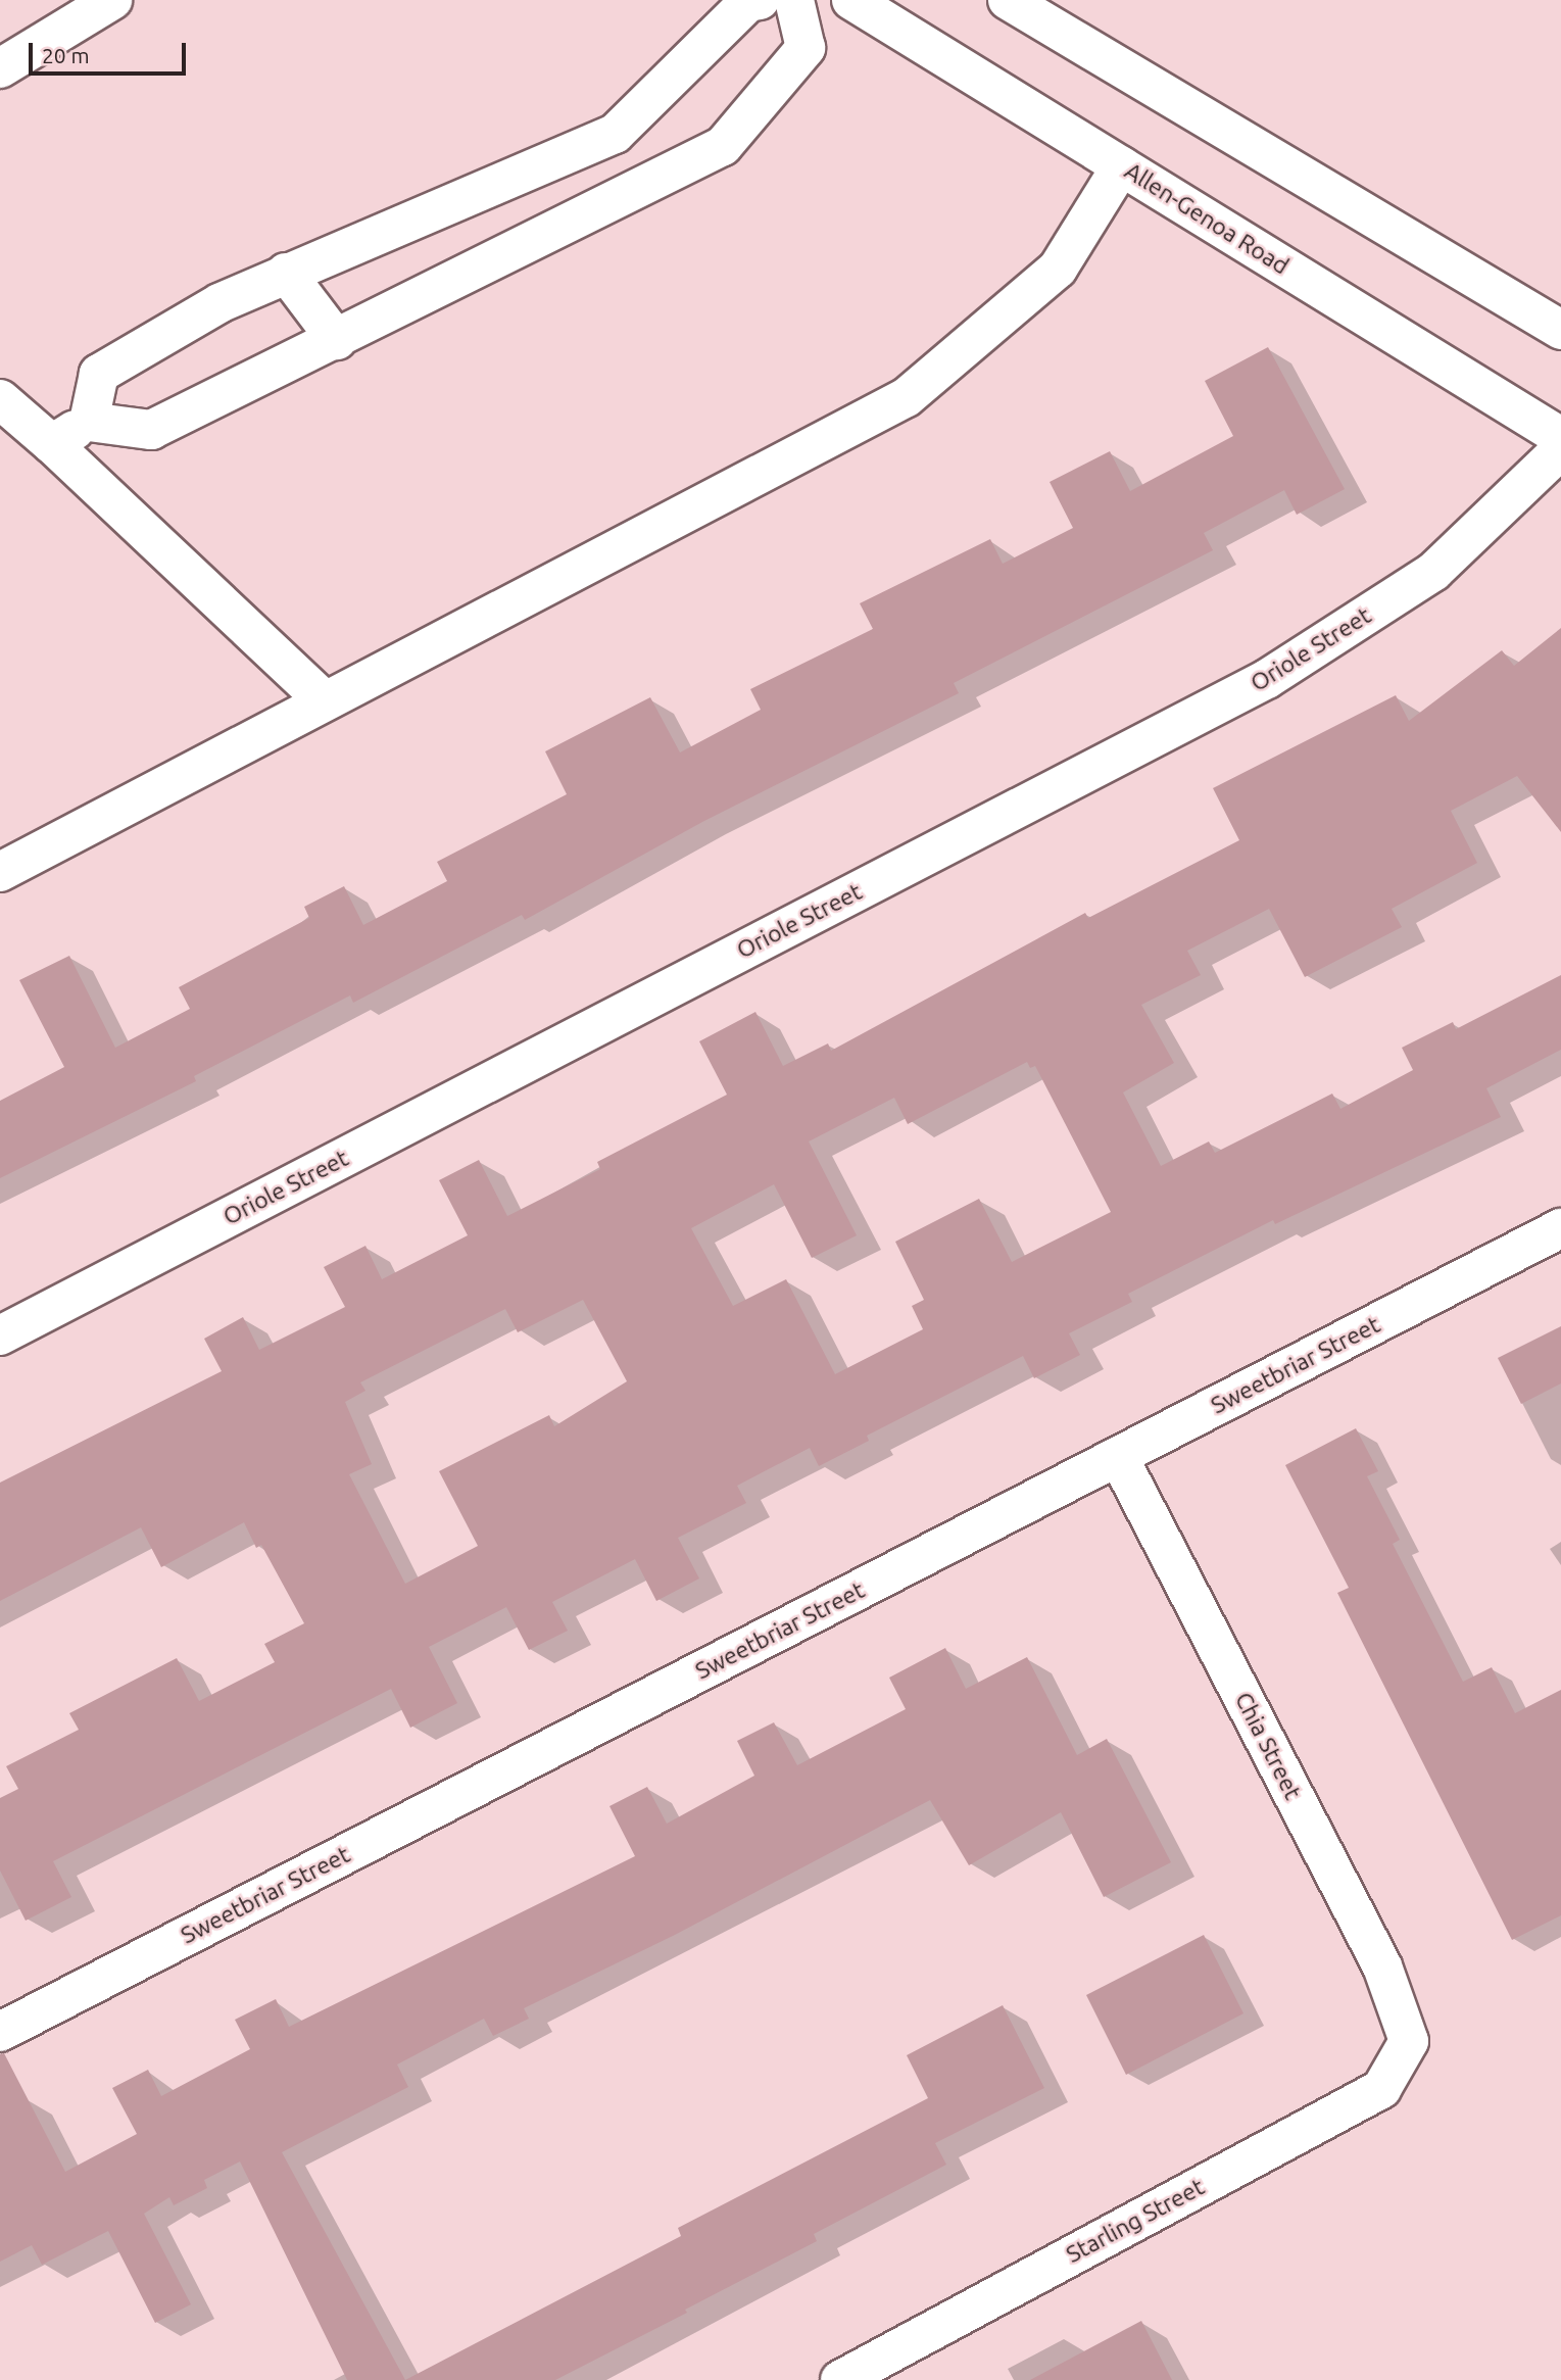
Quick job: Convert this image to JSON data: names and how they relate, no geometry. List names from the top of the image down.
{
  "streets": {
    "street": [
      "Allen-Genoa Road",
      "Oriole Street",
      "Sweetbriar Street",
      "Chia Street",
      "Starling Street"
    ]
  },
  "crossings": [
    ["Sweetbriar Street", "Chia Street"],
    ["Chia Street", "Starling Street"]
  ],
  "scale_bar": "20 m"
}
